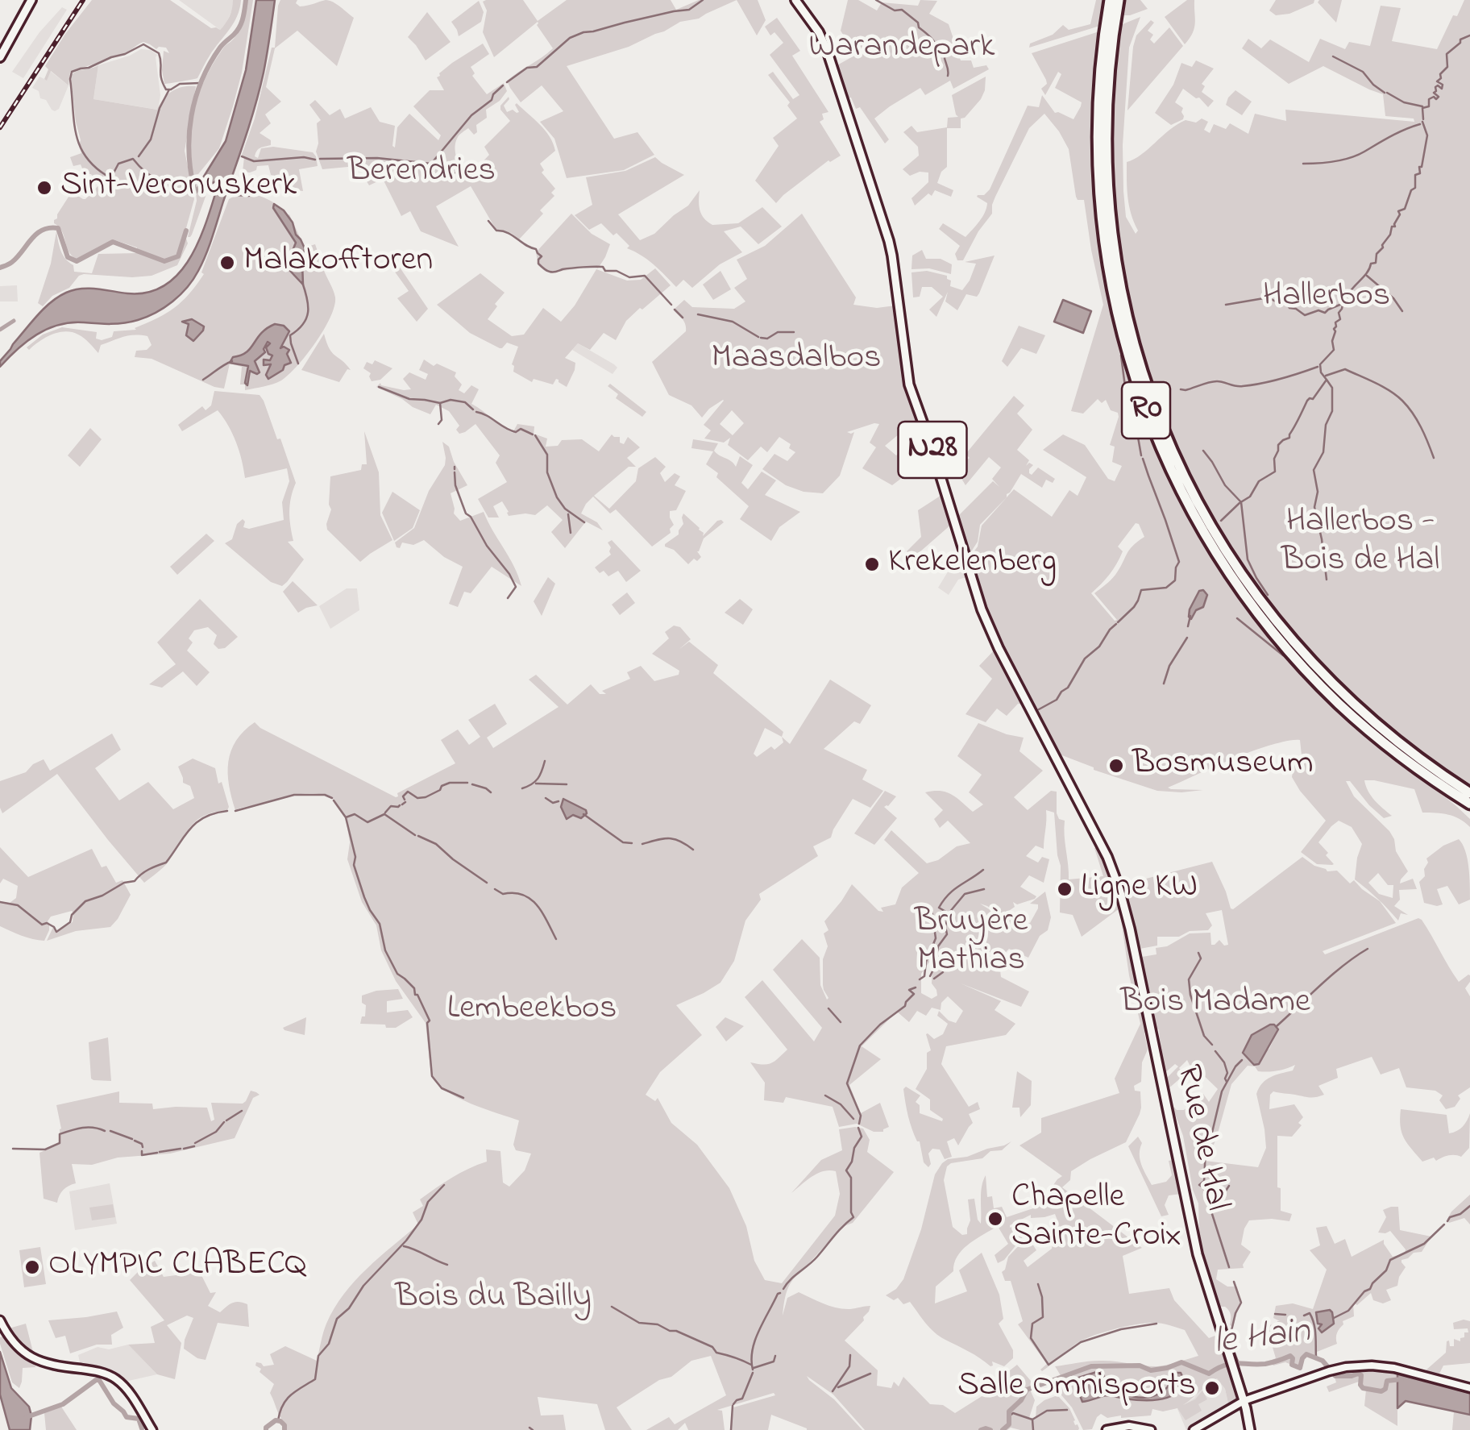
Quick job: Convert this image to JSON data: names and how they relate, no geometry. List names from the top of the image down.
{
  "streets": {
    "highway": ["R0"],
    "main road": ["N28", "Rue de Hal"]
  },
  "crossings": [
    ["N28", "Rue de Hal"]
  ],
  "water": ["le Hain"],
  "parks": [
    "Warandepark",
    "Berendries",
    "Hallerbos",
    "Maasdalbos",
    "Hallerbos - Bois de Hal",
    "Bruyère Mathias",
    "Bois Madame",
    "Lembeekbos",
    "Bois du Bailly"
  ],
  "places": [
    "Sint-Veronuskerk",
    "Malakofftoren",
    "Krekelenberg",
    "Bosmuseum",
    "Ligne KW",
    "Chapelle Sainte-Croix",
    "OLYMPIC CLABECQ",
    "Salle Omnisports"
  ]
}
